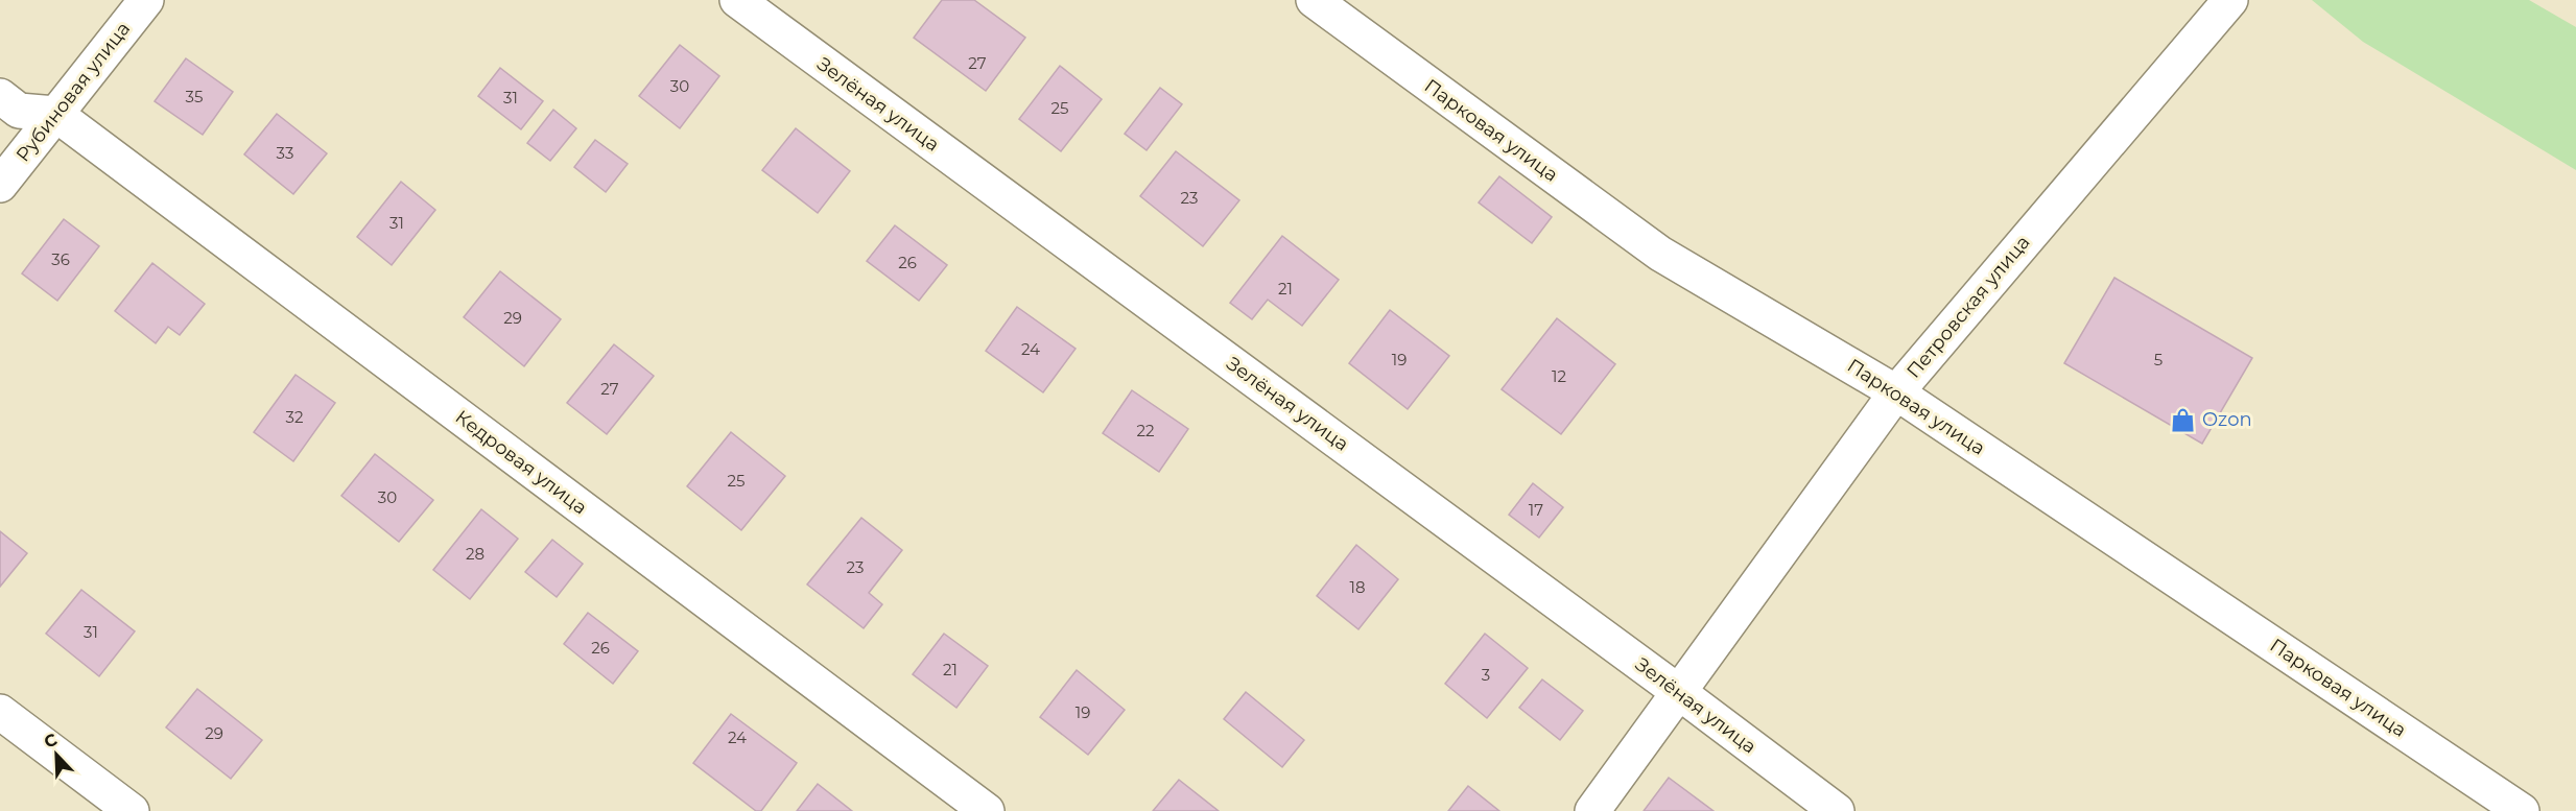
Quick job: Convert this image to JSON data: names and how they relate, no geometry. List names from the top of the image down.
{
  "streets": {
    "street": [
      "Рубиновая улица",
      "Зелёная улица",
      "Парковая улица",
      "Петровская улица",
      "Кедровая улица"
    ]
  },
  "crossings": [
    ["Рубиновая улица", "Кедровая улица"],
    ["Зелёная улица", "Петровская улица"],
    ["Парковая улица", "Петровская улица"]
  ],
  "places": {
    "shop": ["Ozon"]
  },
  "house_numbers": [
    "27",
    "30",
    "35",
    "31",
    "25",
    "33",
    "23",
    "31",
    "36",
    "26",
    "21",
    "29",
    "24",
    "19",
    "5",
    "12",
    "27",
    "32",
    "22",
    "25",
    "30",
    "17",
    "28",
    "23",
    "18",
    "31",
    "26",
    "21",
    "3",
    "19",
    "29",
    "24"
  ],
  "north": "top left"
}
